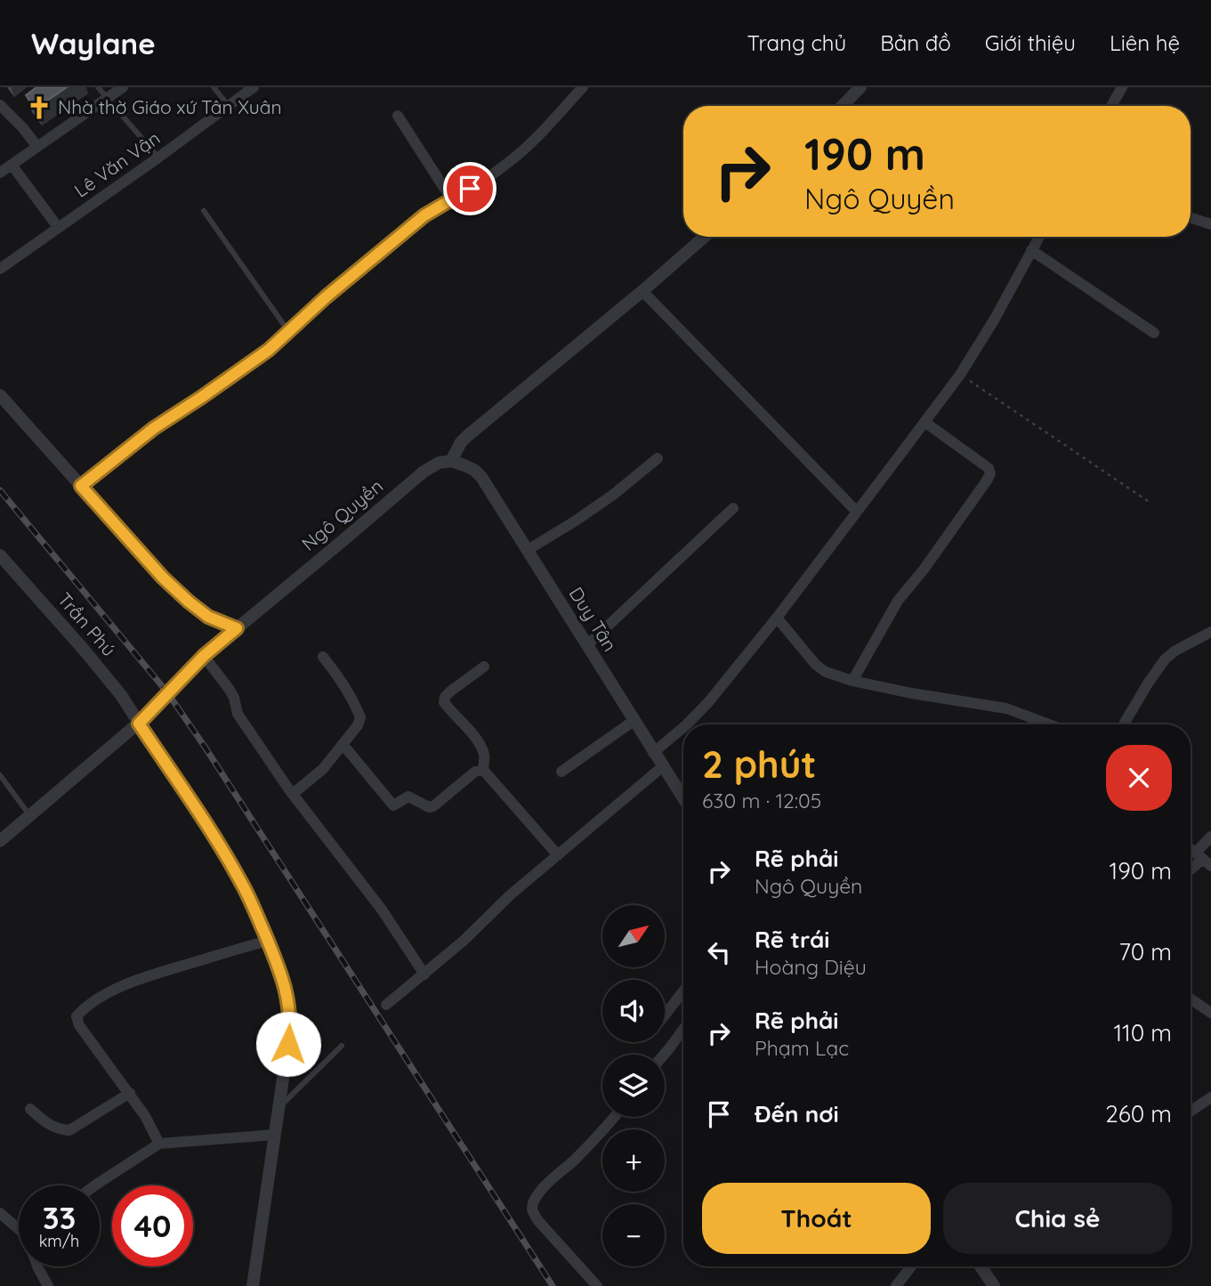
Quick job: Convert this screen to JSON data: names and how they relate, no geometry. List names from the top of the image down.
{
  "streets": {
    "street": [
      "Lê Văn Vận",
      "Ngô Quyền",
      "Duy Tân",
      "Trần Phú"
    ]
  },
  "crossings": [
    ["Ngô Quyền", "Duy Tân"],
    ["Ngô Quyền", "Trần Phú"]
  ],
  "places": {
    "church": ["Nhà thờ Giáo xứ Tân Xuân"]
  },
  "north": "top right",
  "page": {
    "header": "Waylane",
    "nav": [
      "Trang chủ",
      "Bản đồ",
      "Giới thiệu",
      "Liên hệ"
    ],
    "turn": ["190 m", "Ngô Quyền"],
    "heading": ["2 phút", "630 m · 12:05"],
    "list": [
      {
        "name": "Rẽ phải",
        "note": "Ngô Quyền",
        "value": "190 m"
      },
      {
        "name": "Rẽ trái",
        "note": "Hoàng Diệu",
        "value": "70 m"
      },
      {
        "name": "Rẽ phải",
        "note": "Phạm Lạc",
        "value": "110 m"
      },
      {
        "name": "Đến nơi",
        "value": "260 m"
      }
    ],
    "map_buttons": ["+", "−"],
    "buttons": ["Thoát", "Chia sẻ"],
    "speed": "33 km/h",
    "limit": "40"
  }
}
